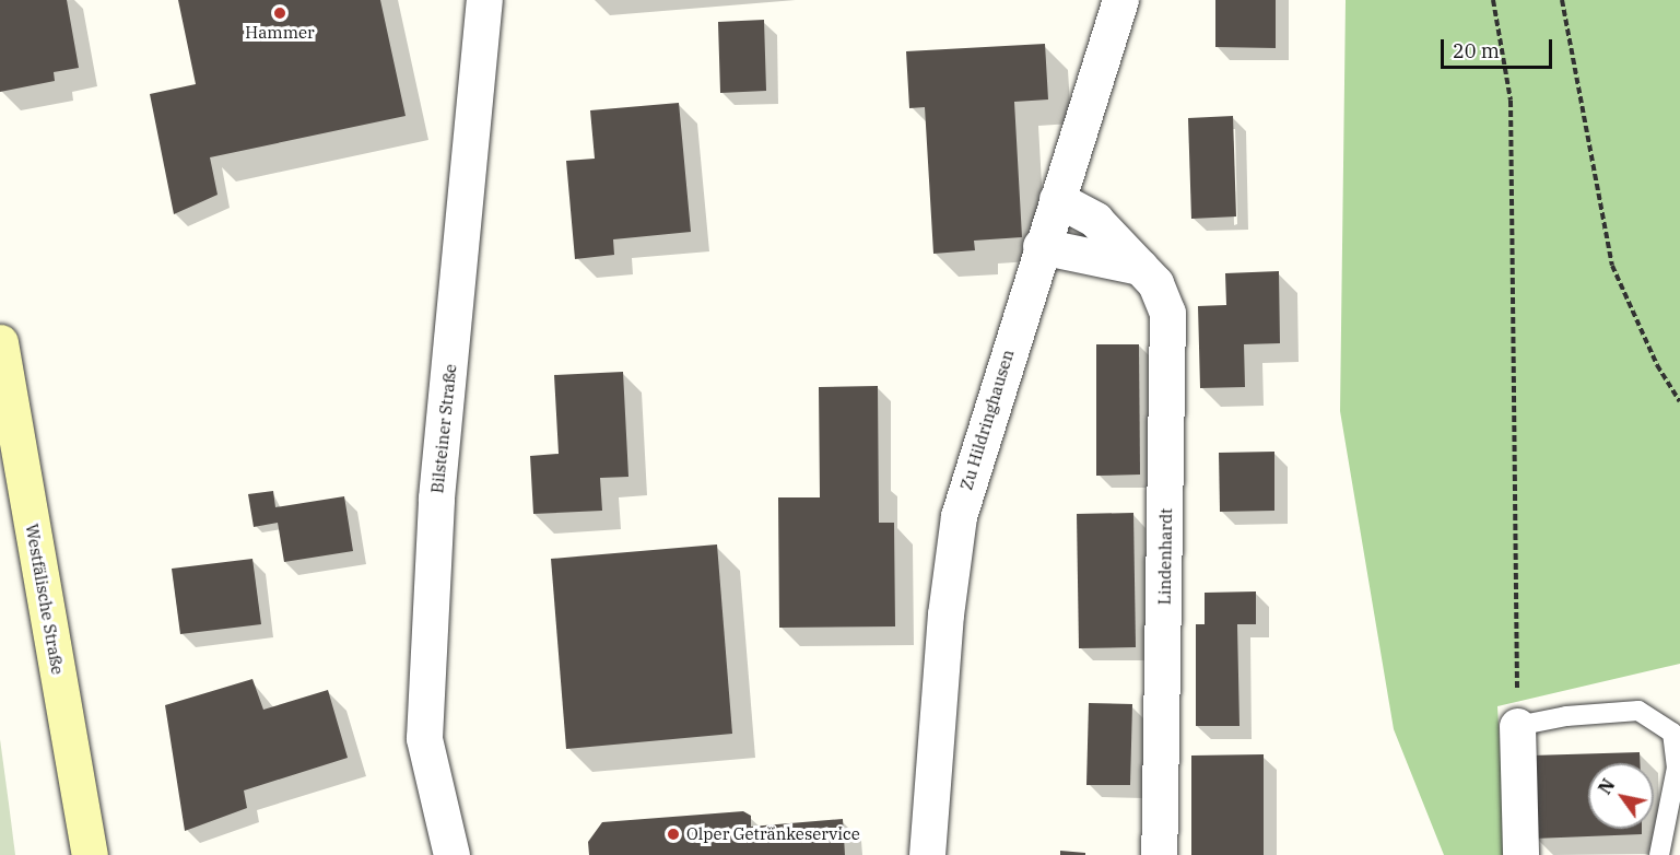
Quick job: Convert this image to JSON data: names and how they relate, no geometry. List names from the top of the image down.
{
  "streets": {
    "street": [
      "Zu Hildringhausen",
      "Bilsteiner Straße",
      "Lindenhardt",
      "Westfälische Straße"
    ]
  },
  "crossings": [
    ["Zu Hildringhausen", "Lindenhardt"]
  ],
  "places": ["Hammer", "Olper Getränkeservice"],
  "scale_bar": "20 m",
  "north": "top left"
}
